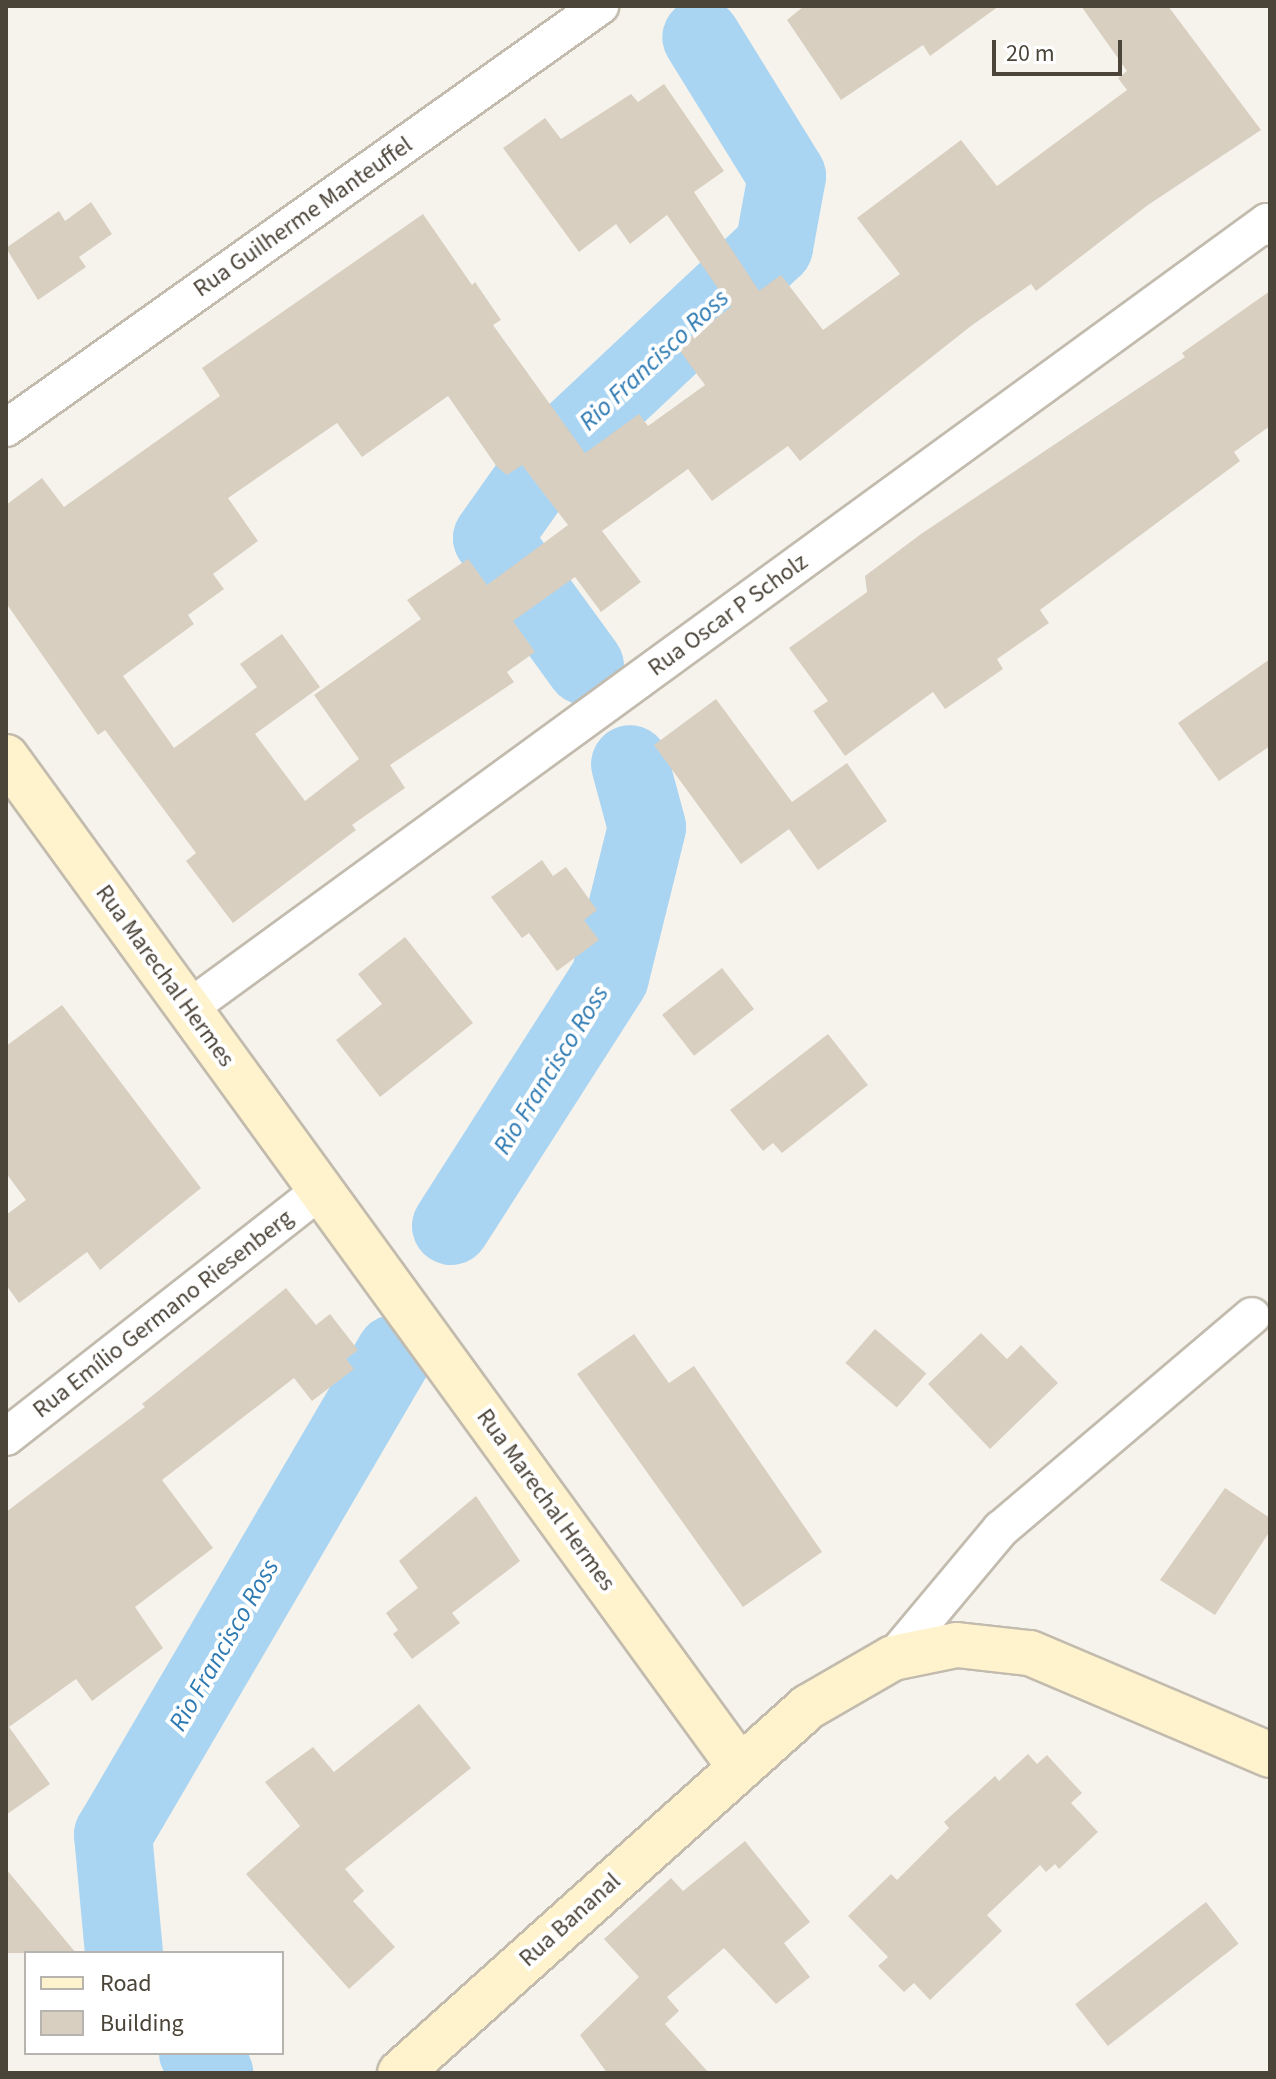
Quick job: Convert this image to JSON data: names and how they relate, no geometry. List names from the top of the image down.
{
  "streets": {
    "street": [
      "Rua Guilherme Manteuffel",
      "Rua Oscar P Scholz",
      "Rua Marechal Hermes",
      "Rua Emílio Germano Riesenberg",
      "Rua Bananal"
    ]
  },
  "crossings": [
    ["Rua Oscar P Scholz", "Rua Marechal Hermes"],
    ["Rua Marechal Hermes", "Rua Emílio Germano Riesenberg"],
    ["Rua Marechal Hermes", "Rua Bananal"]
  ],
  "water": ["Rio Francisco Ross"],
  "legend": ["Road", "Building"],
  "scale_bar": "20 m"
}
